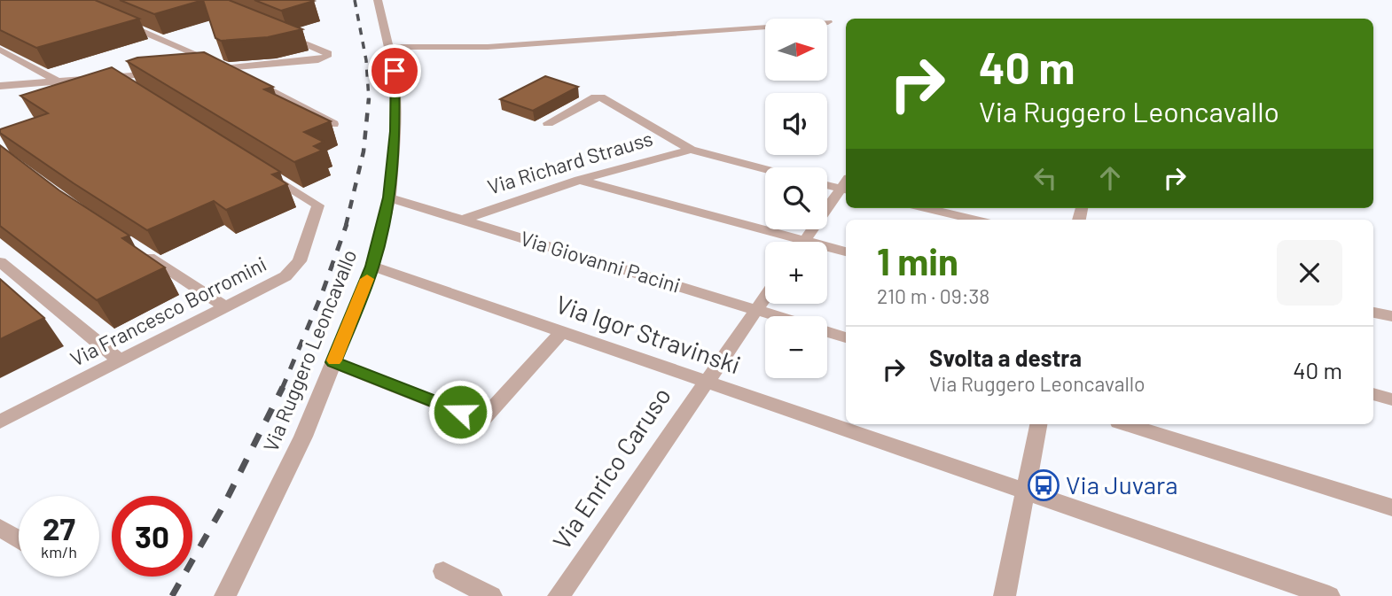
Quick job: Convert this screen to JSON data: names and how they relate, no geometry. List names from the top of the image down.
{
  "streets": {
    "street": [
      "Via Richard Strauss",
      "Via Giovanni Pacini",
      "Via Francesco Borromini",
      "Via Igor Stravinski",
      "Via Ruggero Leoncavallo",
      "Via Enrico Caruso"
    ]
  },
  "crossings": [
    ["Via Richard Strauss", "Via Giovanni Pacini"],
    ["Via Giovanni Pacini", "Via Ruggero Leoncavallo"],
    ["Via Giovanni Pacini", "Via Enrico Caruso"],
    ["Via Igor Stravinski", "Via Ruggero Leoncavallo"],
    ["Via Igor Stravinski", "Via Enrico Caruso"]
  ],
  "places": {
    "bus stop": ["Via Juvara"]
  },
  "north": "right",
  "page": {
    "map_buttons": ["+", "−"],
    "turn": ["40 m", "Via Ruggero Leoncavallo"],
    "heading": ["1 min", "210 m · 09:38"],
    "list": [
      {
        "name": "Svolta a destra",
        "note": "Via Ruggero Leoncavallo",
        "value": "40 m"
      }
    ],
    "speed": "27 km/h",
    "limit": "30"
  }
}
